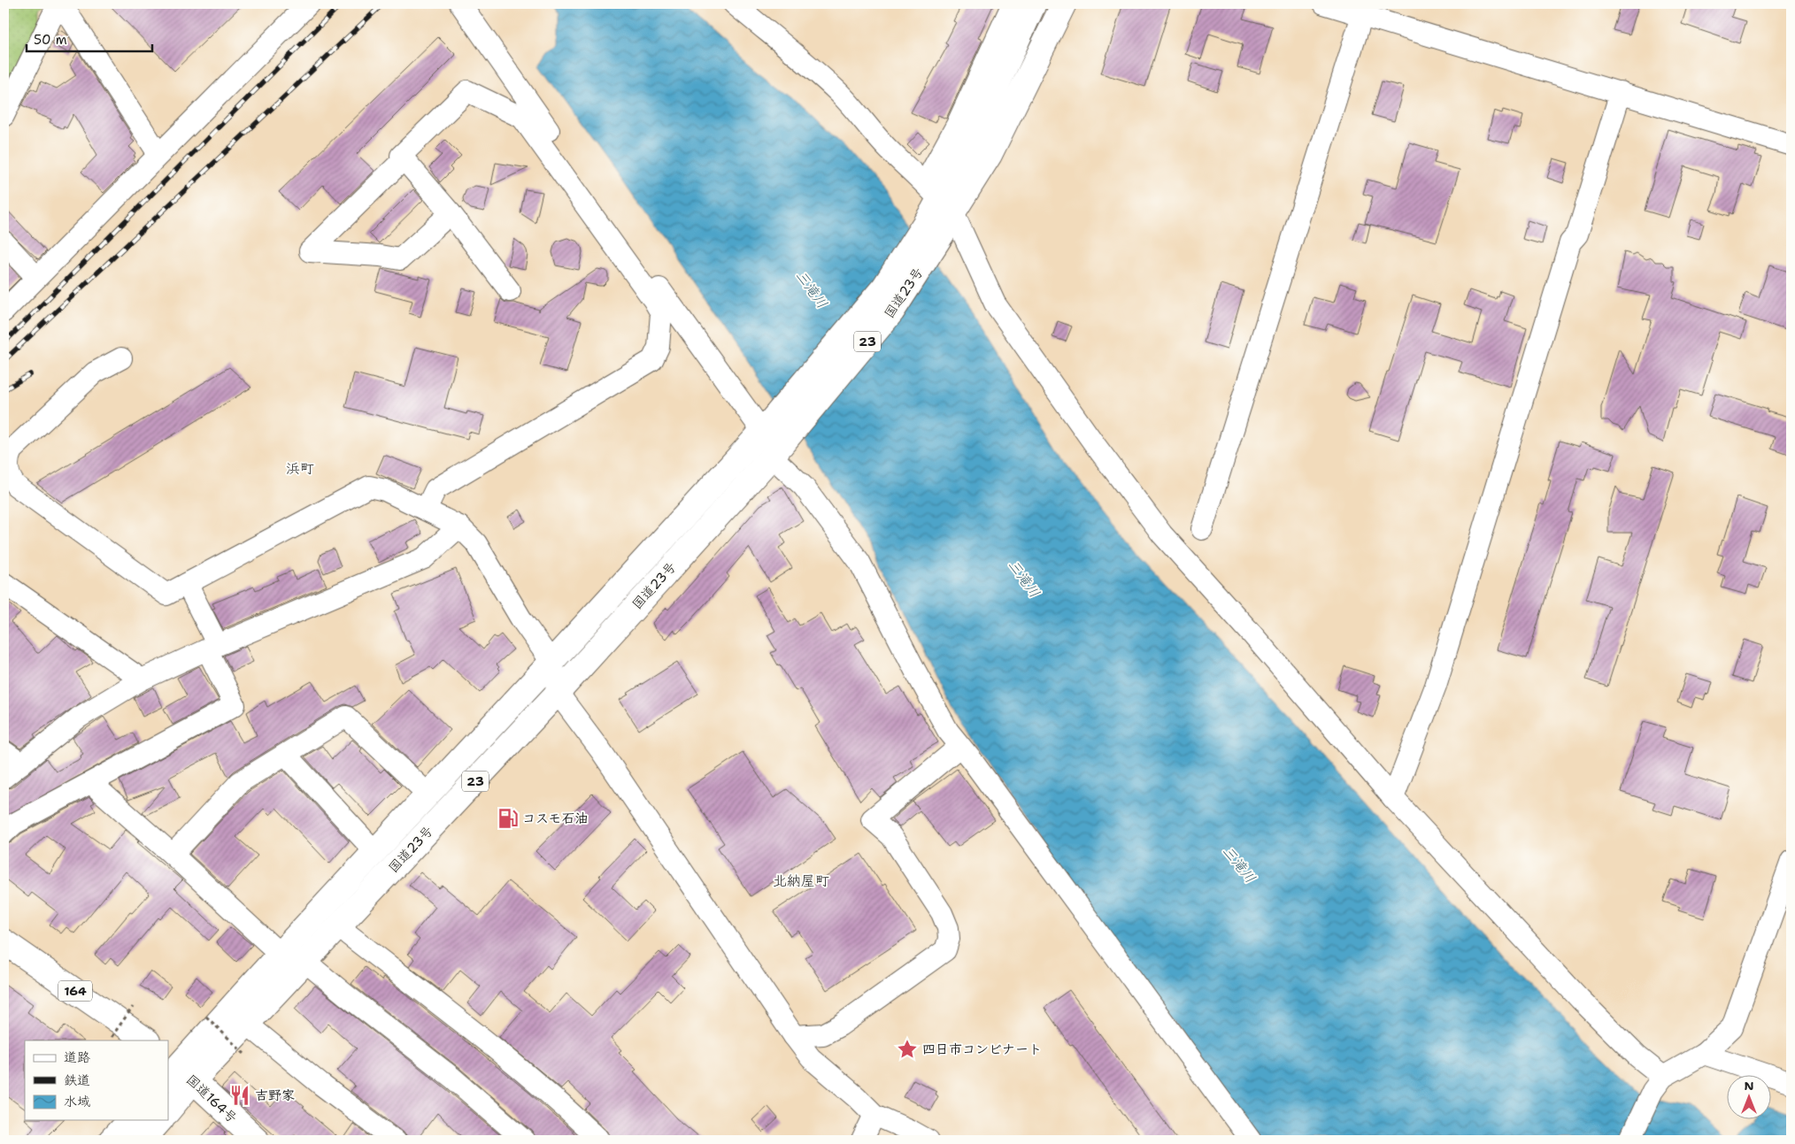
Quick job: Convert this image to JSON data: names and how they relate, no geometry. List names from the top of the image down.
{
  "streets": {
    "highway": [
      "国道23号",
      "23",
      "164",
      "国道164号"
    ]
  },
  "crossings": [
    ["国道23号", "国道164号"]
  ],
  "districts": ["浜町", "北納屋町"],
  "water": ["三滝川"],
  "places": {
    "fuel station": ["コスモ石油"],
    "place": ["四日市コンビナート"],
    "restaurant": ["吉野家"]
  },
  "legend": ["道路", "鉄道", "水域"],
  "scale_bar": "50 m",
  "north": "top"
}
